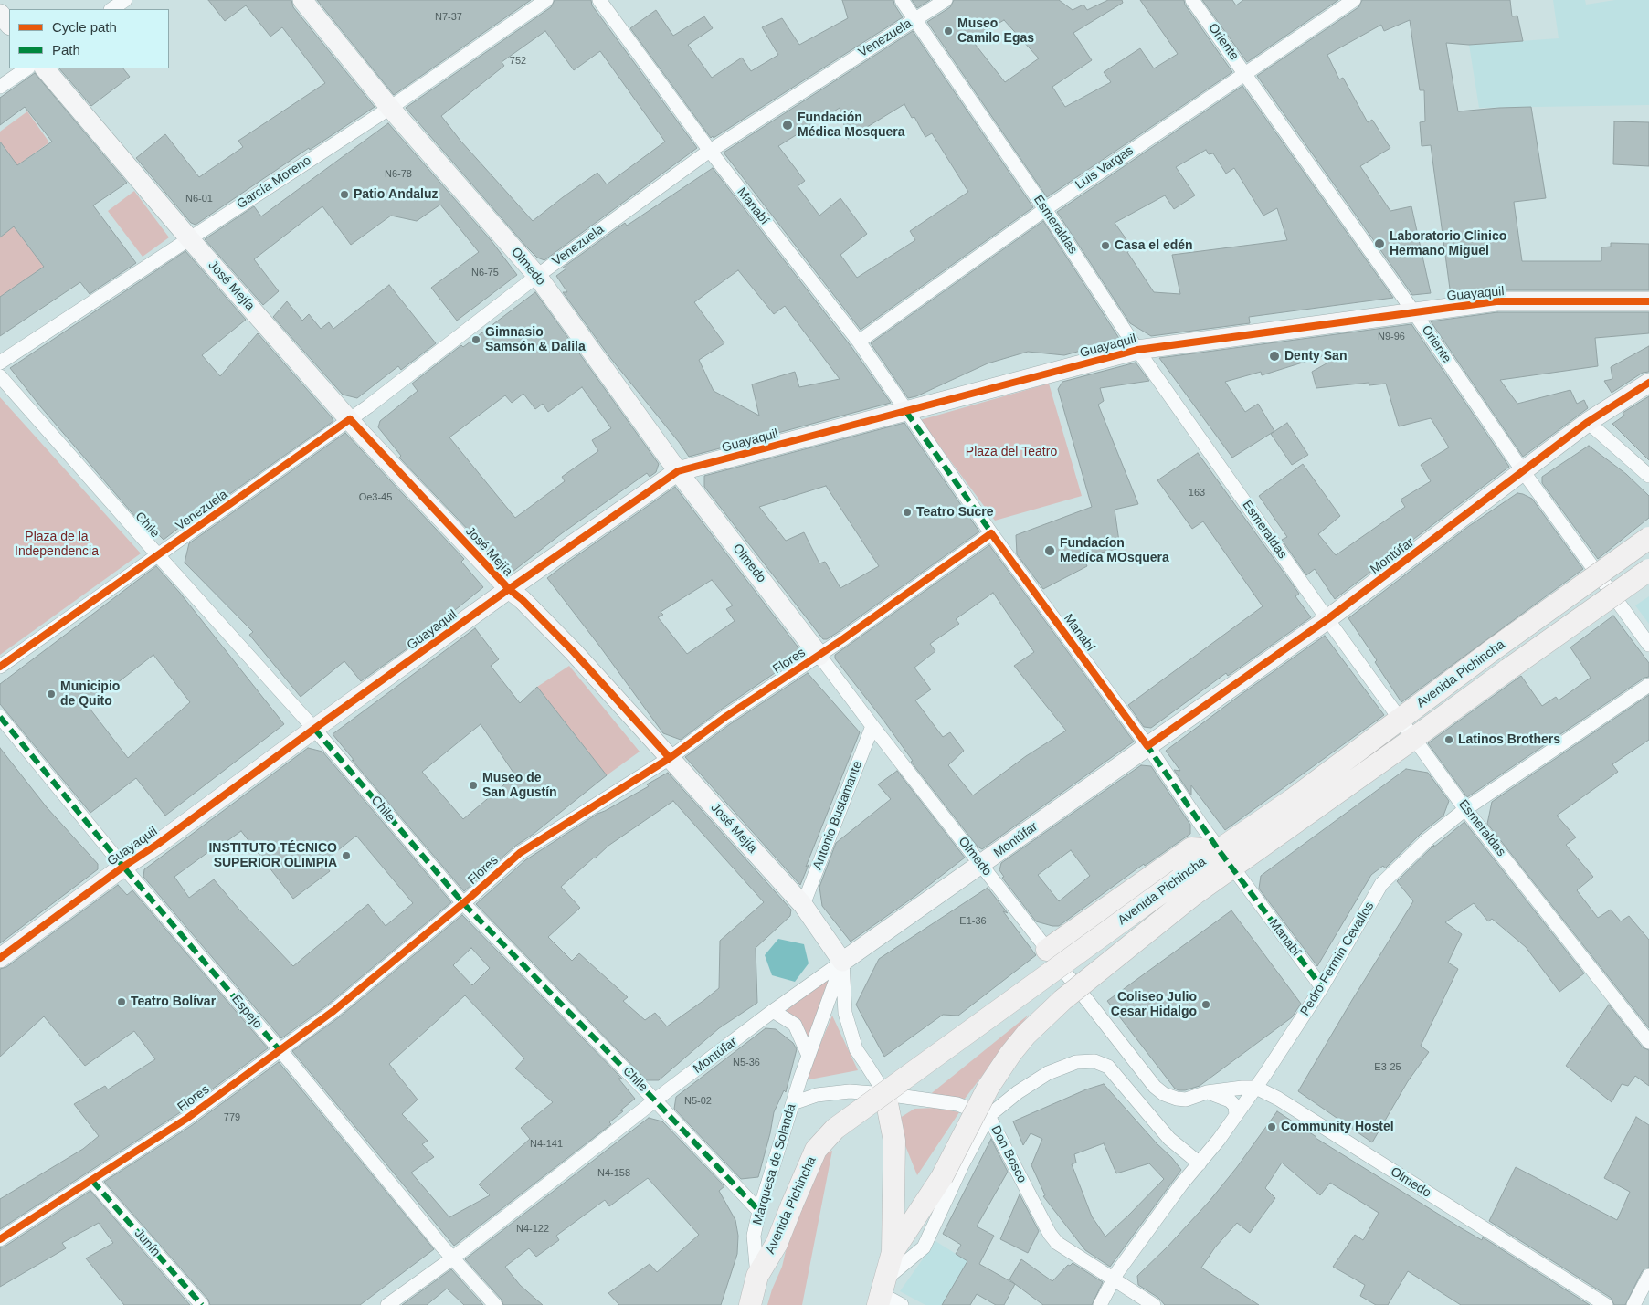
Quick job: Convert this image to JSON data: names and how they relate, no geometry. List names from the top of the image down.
{
  "streets": {
    "main road": ["Avenida Pichincha"],
    "street": [
      "Venezuela",
      "Oriente",
      "Luis Vargas",
      "García Moreno",
      "Manabí",
      "Esmeraldas",
      "Olmedo",
      "José Mejía",
      "Guayaquil",
      "Chile",
      "Montúfar",
      "Flores",
      "Antonio Bustamante",
      "Pedro Fermin Cevallos",
      "Espejo",
      "Don Bosco",
      "Marquesa de Solanda",
      "Junín"
    ]
  },
  "crossings": [
    ["Venezuela", "Manabí"],
    ["Venezuela", "Esmeraldas"],
    ["Venezuela", "Olmedo"],
    ["Venezuela", "José Mejía"],
    ["Venezuela", "Chile"],
    ["Oriente", "Luis Vargas"],
    ["Oriente", "Guayaquil"],
    ["Oriente", "Montúfar"],
    ["Luis Vargas", "Manabí"],
    ["Luis Vargas", "Esmeraldas"],
    ["García Moreno", "Olmedo"],
    ["García Moreno", "José Mejía"],
    ["Manabí", "Guayaquil"],
    ["Manabí", "Montúfar"],
    ["Manabí", "Flores"],
    ["Manabí", "Avenida Pichincha"],
    ["Manabí", "Pedro Fermin Cevallos"],
    ["Esmeraldas", "Guayaquil"],
    ["Esmeraldas", "Montúfar"],
    ["Esmeraldas", "Avenida Pichincha"],
    ["Esmeraldas", "Pedro Fermin Cevallos"],
    ["Olmedo", "Guayaquil"],
    ["Olmedo", "Montúfar"],
    ["Olmedo", "Flores"],
    ["Olmedo", "Antonio Bustamante"],
    ["Olmedo", "Pedro Fermin Cevallos"],
    ["José Mejía", "Guayaquil"],
    ["José Mejía", "Montúfar"],
    ["José Mejía", "Flores"],
    ["José Mejía", "Antonio Bustamante"],
    ["José Mejía", "Marquesa de Solanda"],
    ["Guayaquil", "Chile"],
    ["Guayaquil", "Espejo"],
    ["Chile", "Montúfar"],
    ["Chile", "Flores"],
    ["Chile", "Marquesa de Solanda"],
    ["Montúfar", "Espejo"],
    ["Montúfar", "Marquesa de Solanda"],
    ["Flores", "Espejo"],
    ["Flores", "Junín"],
    ["Avenida Pichincha", "Marquesa de Solanda"],
    ["Pedro Fermin Cevallos", "Don Bosco"],
    ["Don Bosco", "Marquesa de Solanda"]
  ],
  "parks": ["Plaza del Teatro", "Plaza de la Independencia"],
  "places": [
    "Museo Camilo Egas",
    "Fundación Médica Mosquera",
    "Patio Andaluz",
    "Laboratorio Clinico Hermano Miguel",
    "Casa el edén",
    "Gimnasio Samsón & Dalila",
    "Denty San",
    "Teatro Sucre",
    "Fundacíon Medíca MOsquera",
    "Municipio de Quito",
    "Latinos Brothers",
    "Museo de San Agustín",
    "INSTITUTO TÉCNICO SUPERIOR OLIMPIA",
    "Teatro Bolívar",
    "Coliseo Julio Cesar Hidalgo",
    "Community Hostel"
  ],
  "house_numbers": [
    "N7-37",
    "752",
    "N6-78",
    "N6-01",
    "N6-75",
    "N9-96",
    "163",
    "Oe3-45",
    "E1-36",
    "N5-36",
    "E3-25",
    "N5-02",
    "779",
    "N4-141",
    "N4-158",
    "N4-122"
  ],
  "legend": ["Cycle path", "Path"]
}
